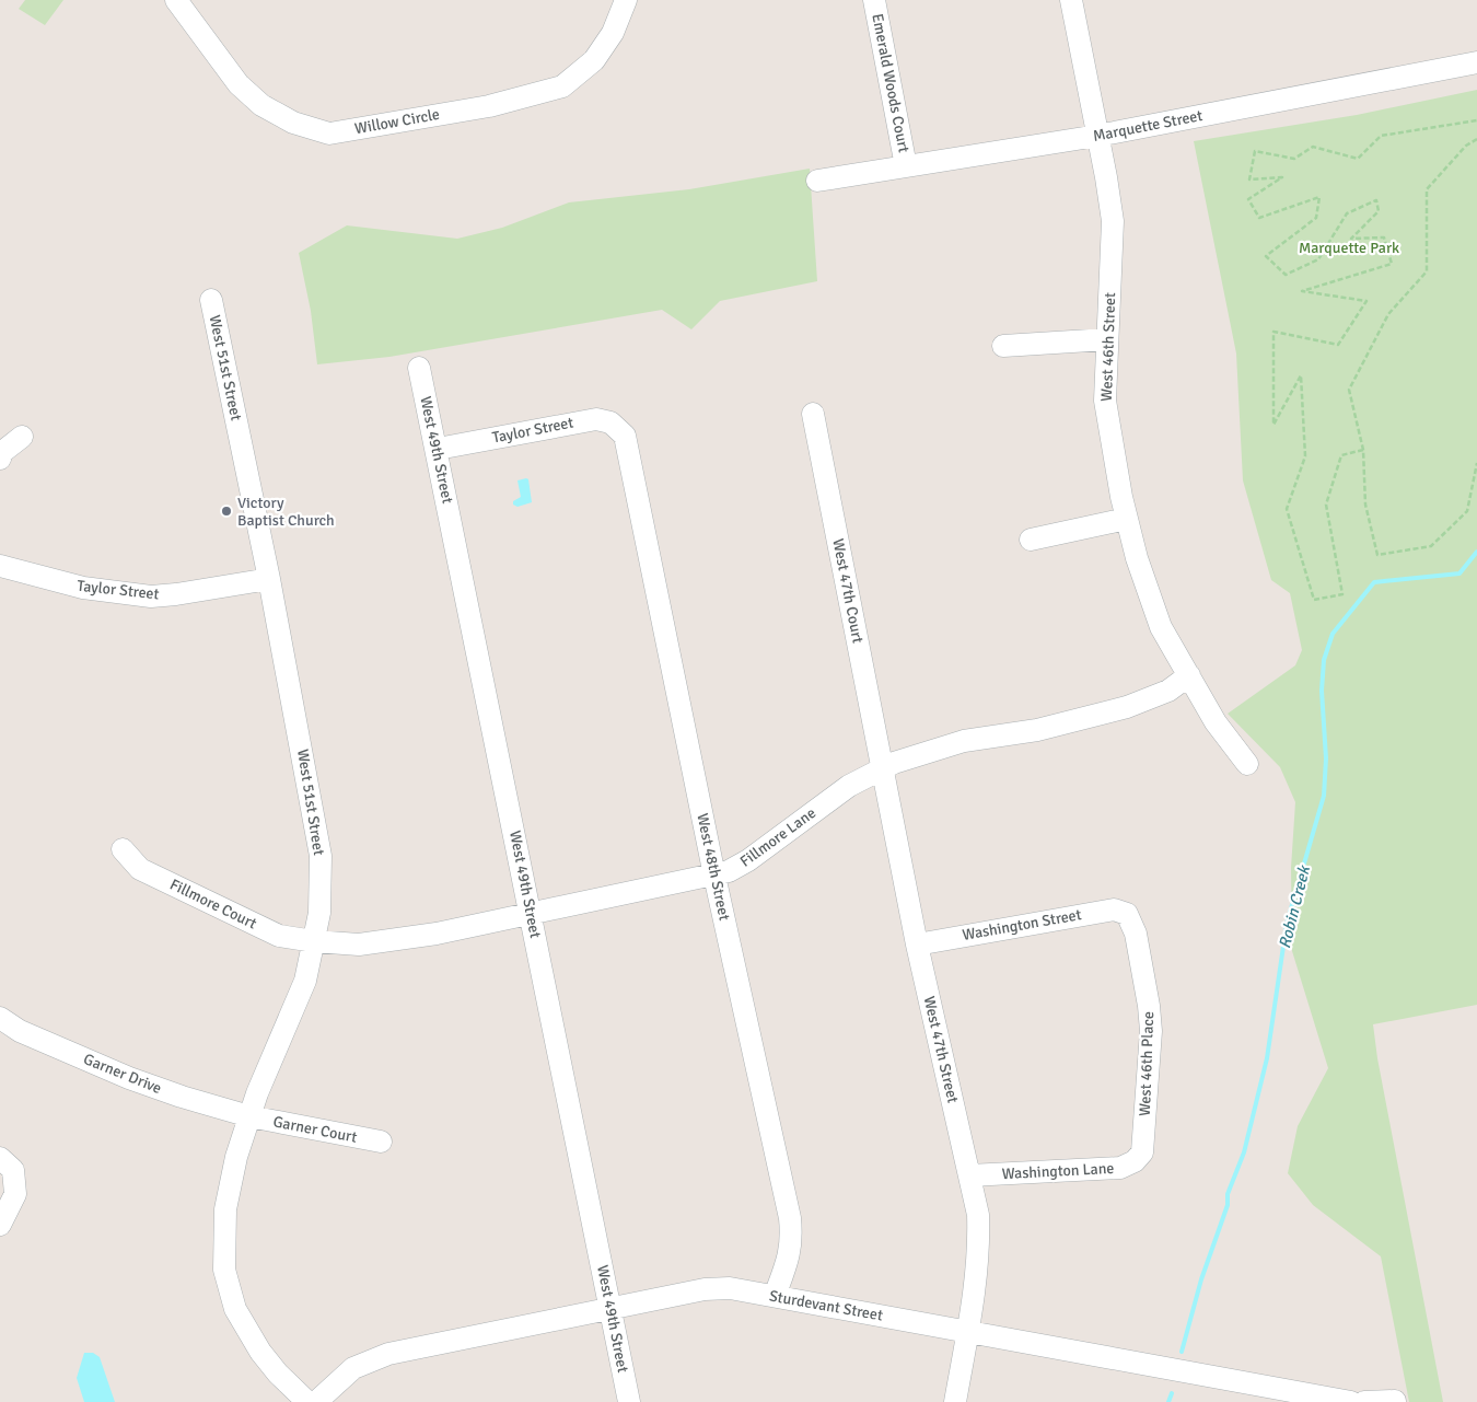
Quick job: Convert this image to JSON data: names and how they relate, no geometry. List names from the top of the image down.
{
  "streets": {
    "street": [
      "Emerald Woods Court",
      "Willow Circle",
      "Marquette Street",
      "West 46th Street",
      "West 51st Street",
      "Taylor Street",
      "West 49th Street",
      "West 47th Court",
      "Fillmore Lane",
      "West 48th Street",
      "Fillmore Court",
      "Washington Street",
      "West 47th Street",
      "West 46th Place",
      "Garner Drive",
      "Garner Court",
      "Washington Lane",
      "Sturdevant Street"
    ]
  },
  "crossings": [
    ["Emerald Woods Court", "Marquette Street"],
    ["Marquette Street", "West 46th Street"],
    ["West 46th Street", "Fillmore Lane"],
    ["West 51st Street", "Taylor Street"],
    ["West 51st Street", "Fillmore Lane"],
    ["West 51st Street", "Fillmore Court"],
    ["West 51st Street", "Garner Drive"],
    ["West 51st Street", "Garner Court"],
    ["Taylor Street", "West 49th Street"],
    ["Taylor Street", "West 48th Street"],
    ["West 49th Street", "Fillmore Lane"],
    ["West 49th Street", "Sturdevant Street"],
    ["West 47th Court", "Fillmore Lane"],
    ["West 47th Court", "West 47th Street"],
    ["Fillmore Lane", "West 48th Street"],
    ["Fillmore Lane", "Fillmore Court"],
    ["Fillmore Lane", "West 47th Street"],
    ["West 48th Street", "Sturdevant Street"],
    ["Washington Street", "West 47th Street"],
    ["Washington Street", "West 46th Place"],
    ["West 47th Street", "Washington Lane"],
    ["West 47th Street", "Sturdevant Street"],
    ["West 46th Place", "Washington Lane"],
    ["Garner Drive", "Garner Court"]
  ],
  "water": ["Robin Creek"],
  "parks": ["Marquette Park"],
  "places": ["Victory Baptist Church"]
}
